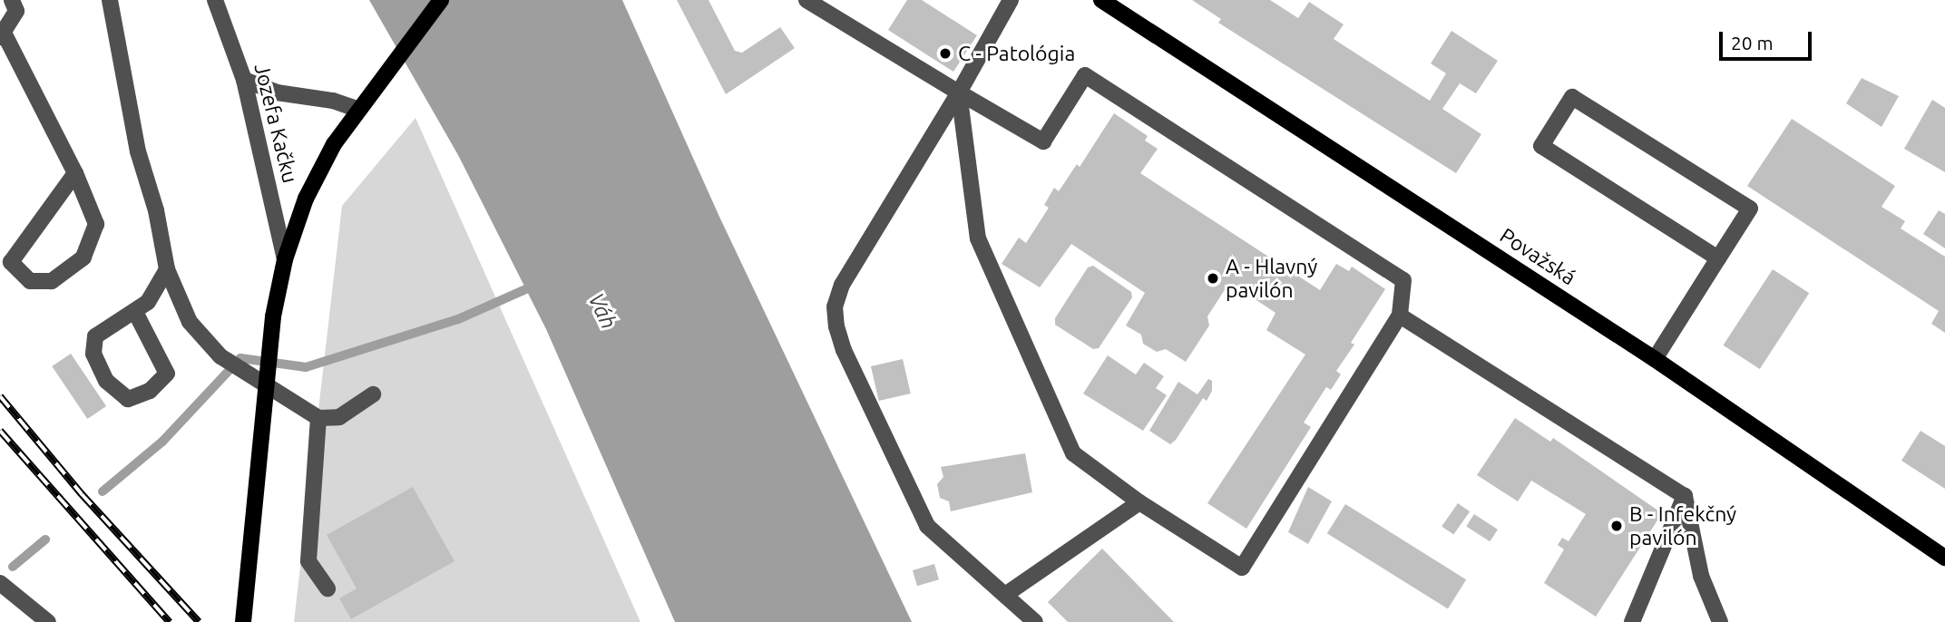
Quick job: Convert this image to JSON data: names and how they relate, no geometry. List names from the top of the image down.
{
  "streets": {
    "main road": ["Považská"],
    "street": ["Jozefa Kačku"]
  },
  "water": ["Váh"],
  "places": ["C - Patológia", "A - Hlavný pavilón", "B - Infekčný pavilón"],
  "scale_bar": "20 m"
}
